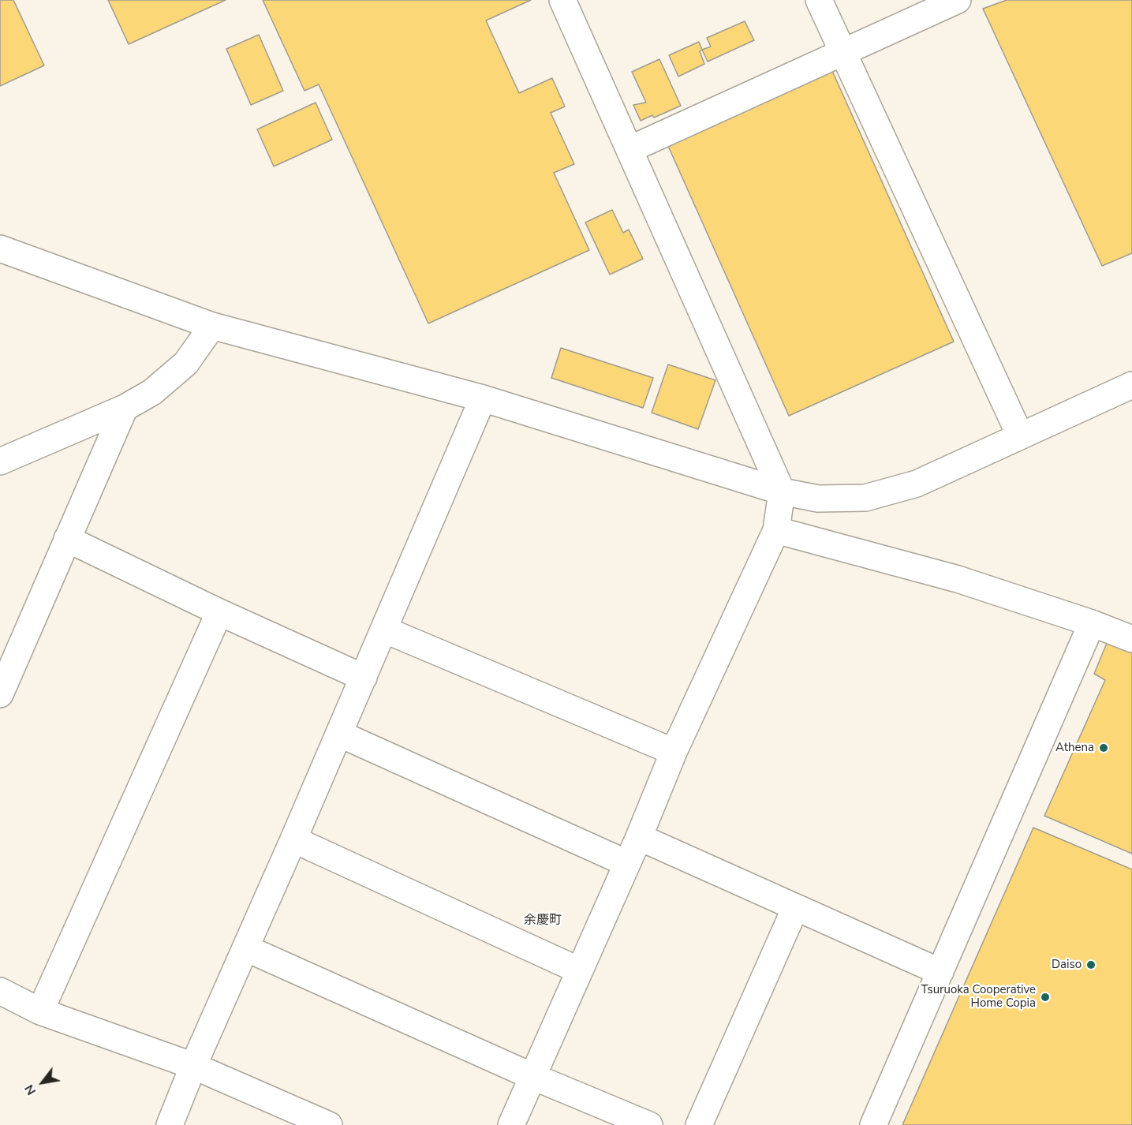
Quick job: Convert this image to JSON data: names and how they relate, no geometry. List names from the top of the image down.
{
  "districts": ["余慶町"],
  "places": ["Athena", "Daiso", "Tsuruoka Cooperative Home Copia"],
  "north": "bottom left"
}
